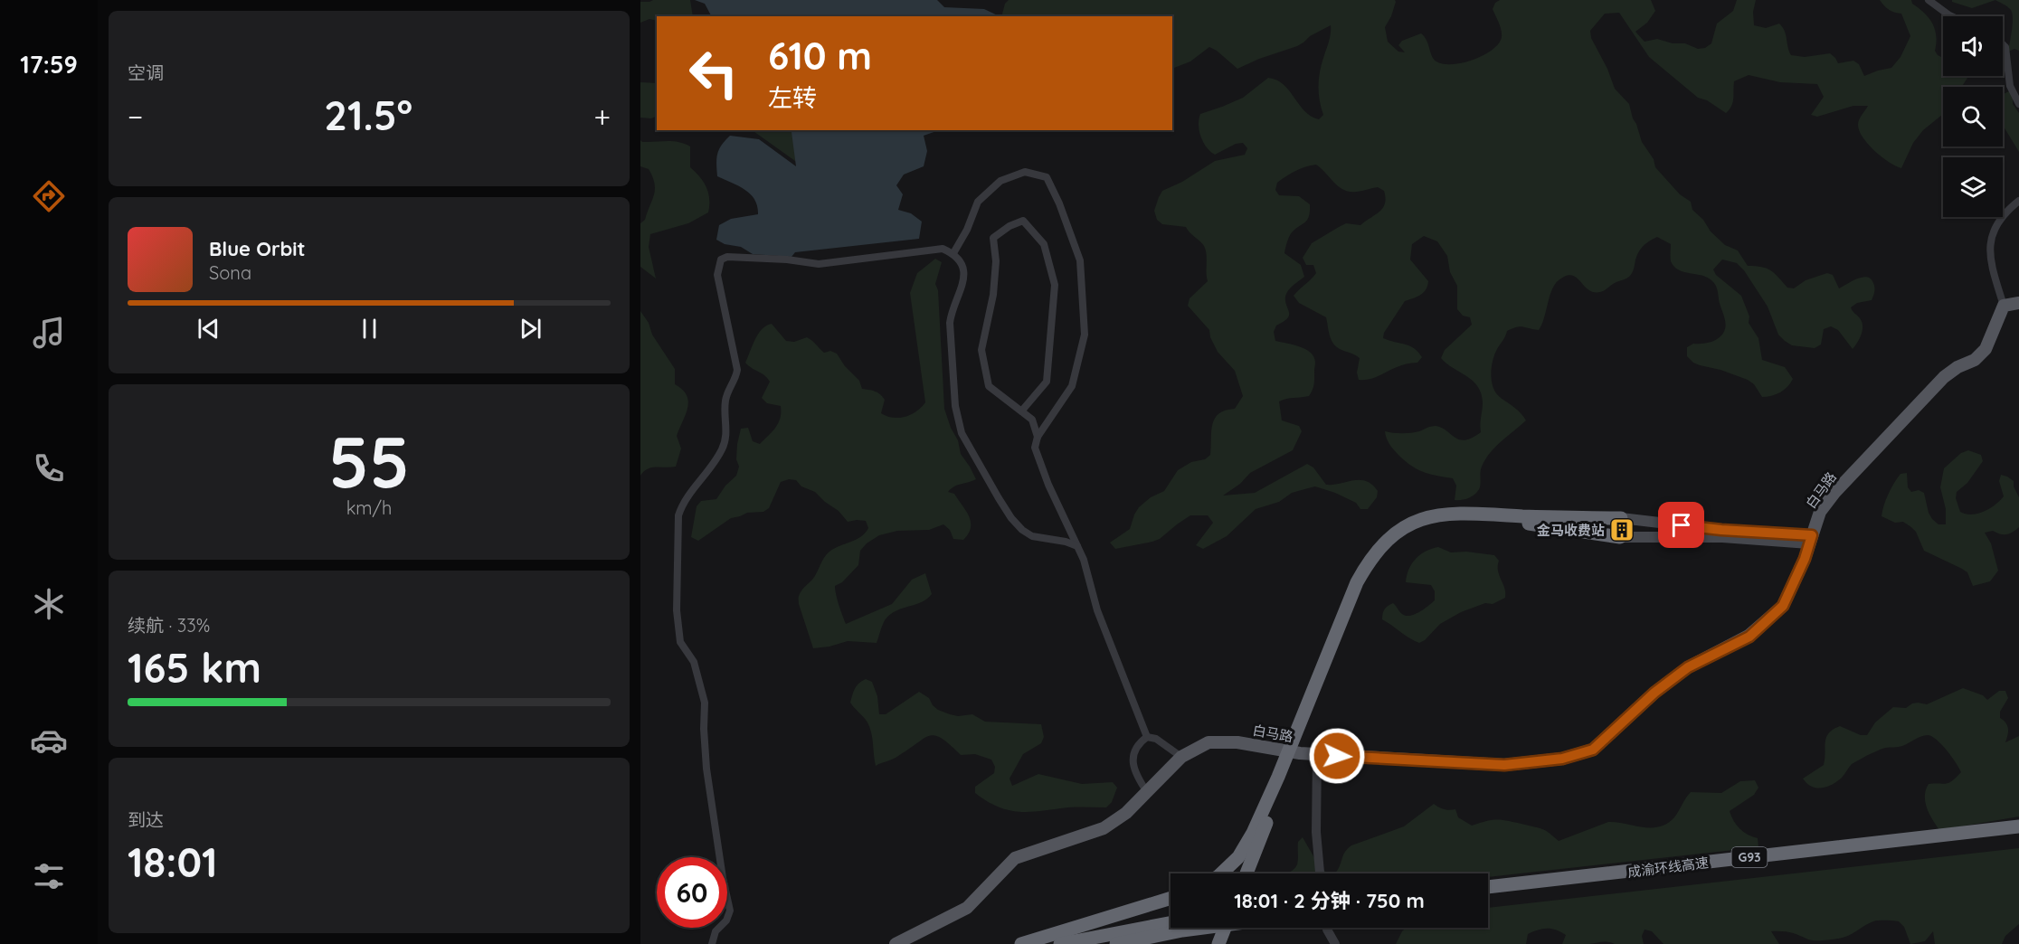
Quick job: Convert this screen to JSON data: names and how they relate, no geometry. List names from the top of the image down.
{
  "streets": {
    "highway": ["G93", "成渝环线高速"],
    "main road": ["白马路"]
  },
  "places": {
    "building": ["金马收费站"]
  },
  "page": {
    "tabs": "17:59",
    "tile": [
      "空调",
      ["55", "km/h"],
      ["续航 · 33%", "165 km"],
      ["到达", "18:01"]
    ],
    "turn": ["610 m", "左转"],
    "heat": ["−", "21.5°", "+"],
    "song": ["Blue Orbit", "Sona"],
    "limit": "60",
    "trip": "18:01 · 2 分钟 · 750 m"
  }
}
